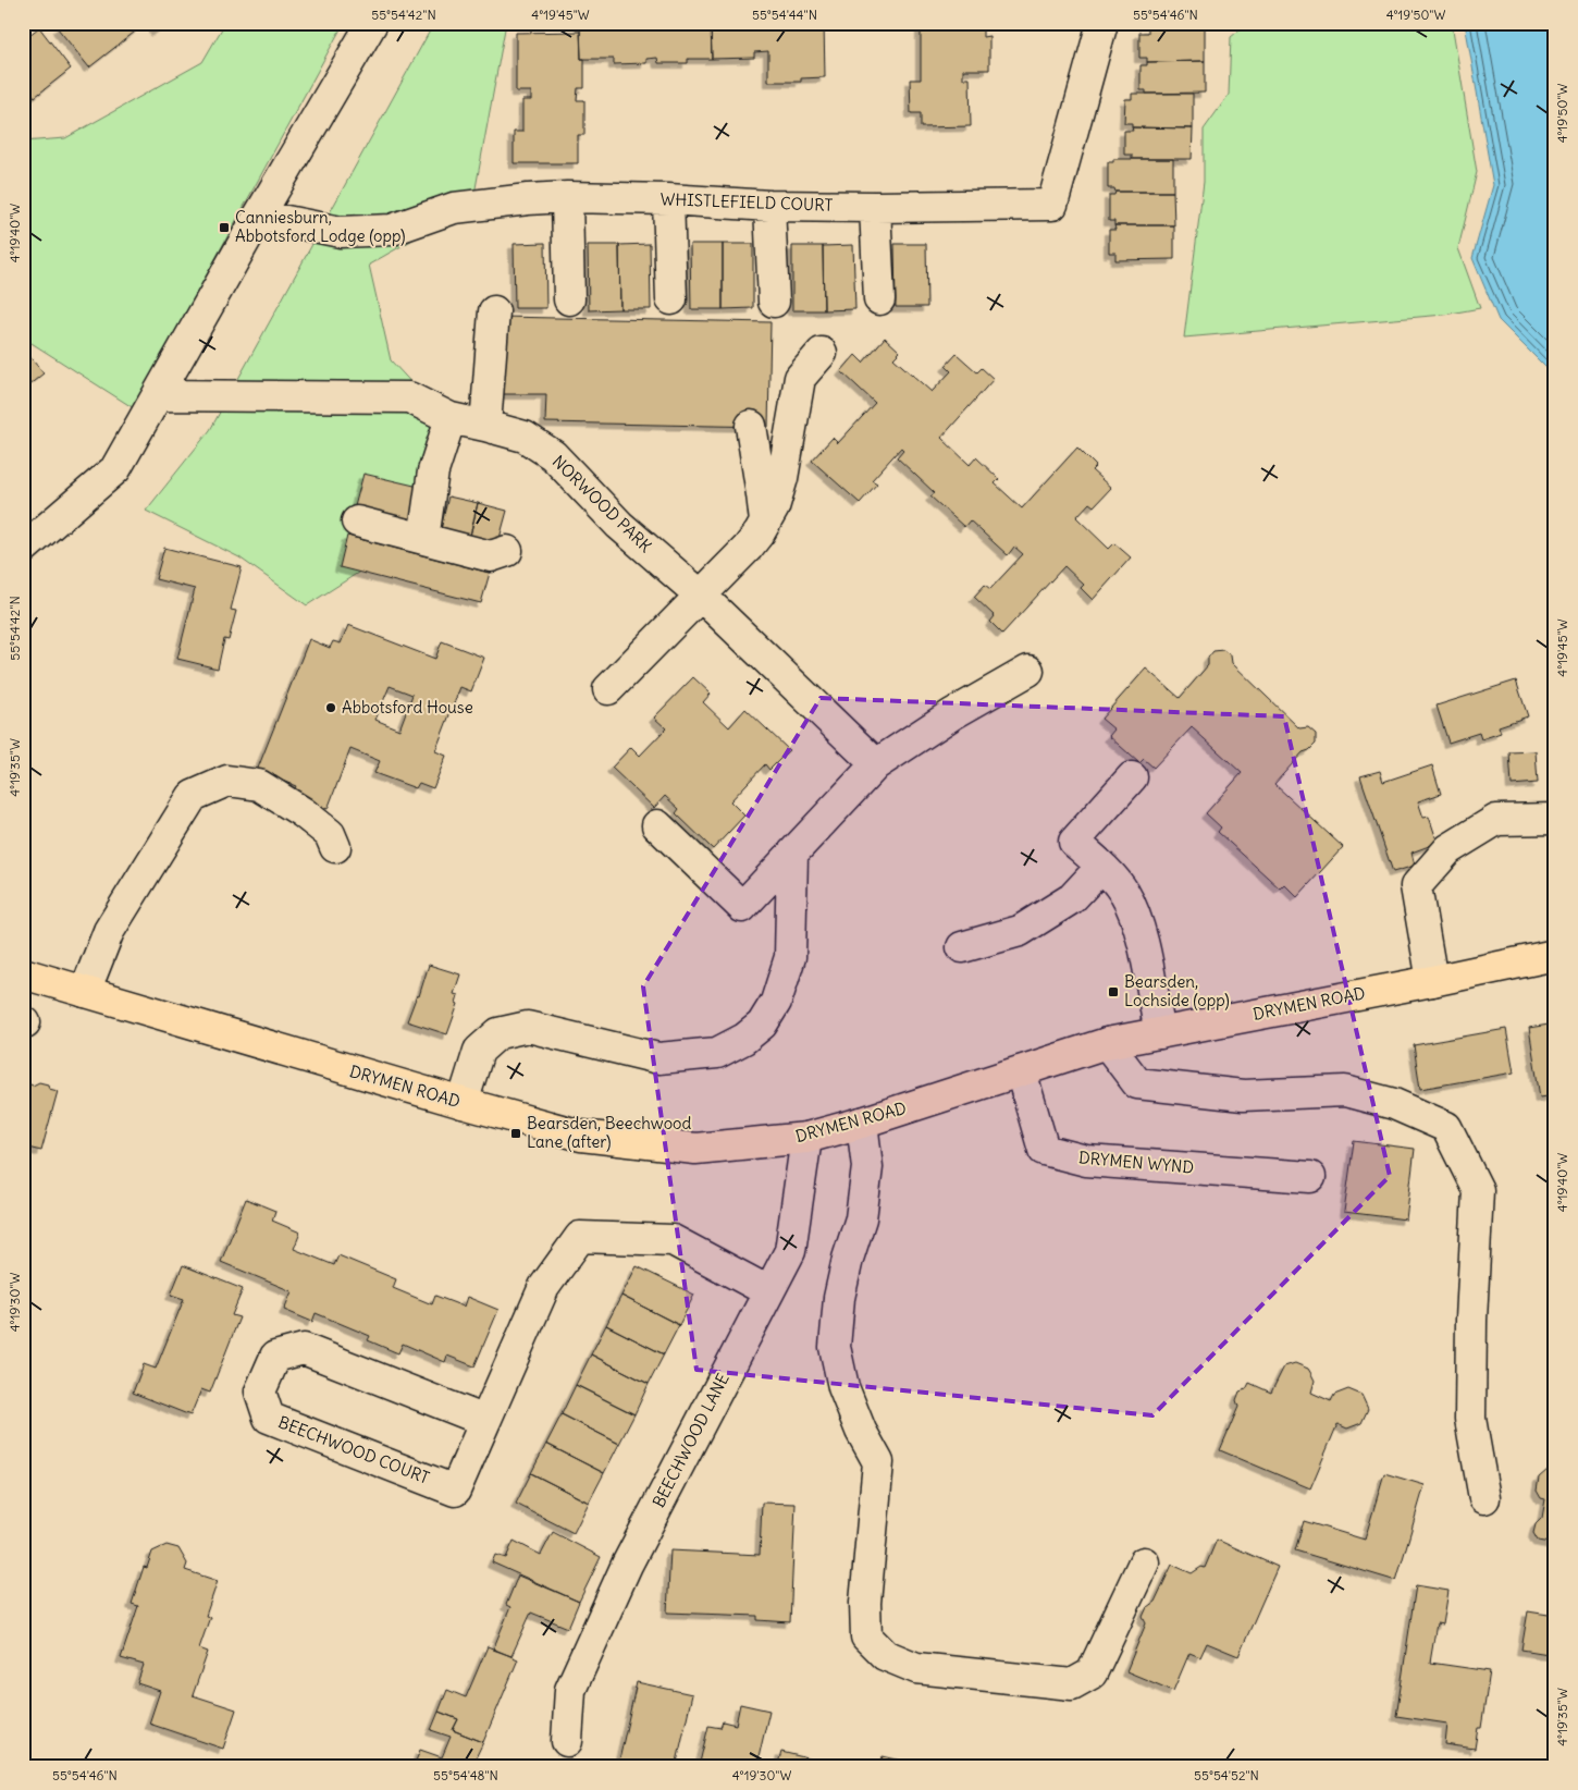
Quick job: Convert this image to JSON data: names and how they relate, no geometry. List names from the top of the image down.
{
  "streets": {
    "main road": ["DRYMEN ROAD"],
    "street": [
      "WHISTLEFIELD COURT",
      "NORWOOD PARK",
      "DRYMEN WYND",
      "BEECHWOOD LANE",
      "BEECHWOOD COURT"
    ]
  },
  "crossings": [
    ["DRYMEN ROAD", "DRYMEN WYND"],
    ["DRYMEN ROAD", "BEECHWOOD LANE"],
    ["BEECHWOOD LANE", "BEECHWOOD COURT"]
  ],
  "places": {
    "transit": ["Canniesburn, Abbotsford Lodge (opp)", "Bearsden, Lochside (opp)", "Bearsden, Beechwood Lane (after)"],
    "other": ["Abbotsford House"]
  },
  "coordinates": [
    "55°54'42\"N",
    "4°19'45\"W",
    "55°54'44\"N",
    "55°54'46\"N",
    "4°19'50\"W",
    "4°19'40\"W",
    "4°19'35\"W",
    "4°19'30\"W",
    "55°54'48\"N",
    "55°54'52\"N"
  ]
}
